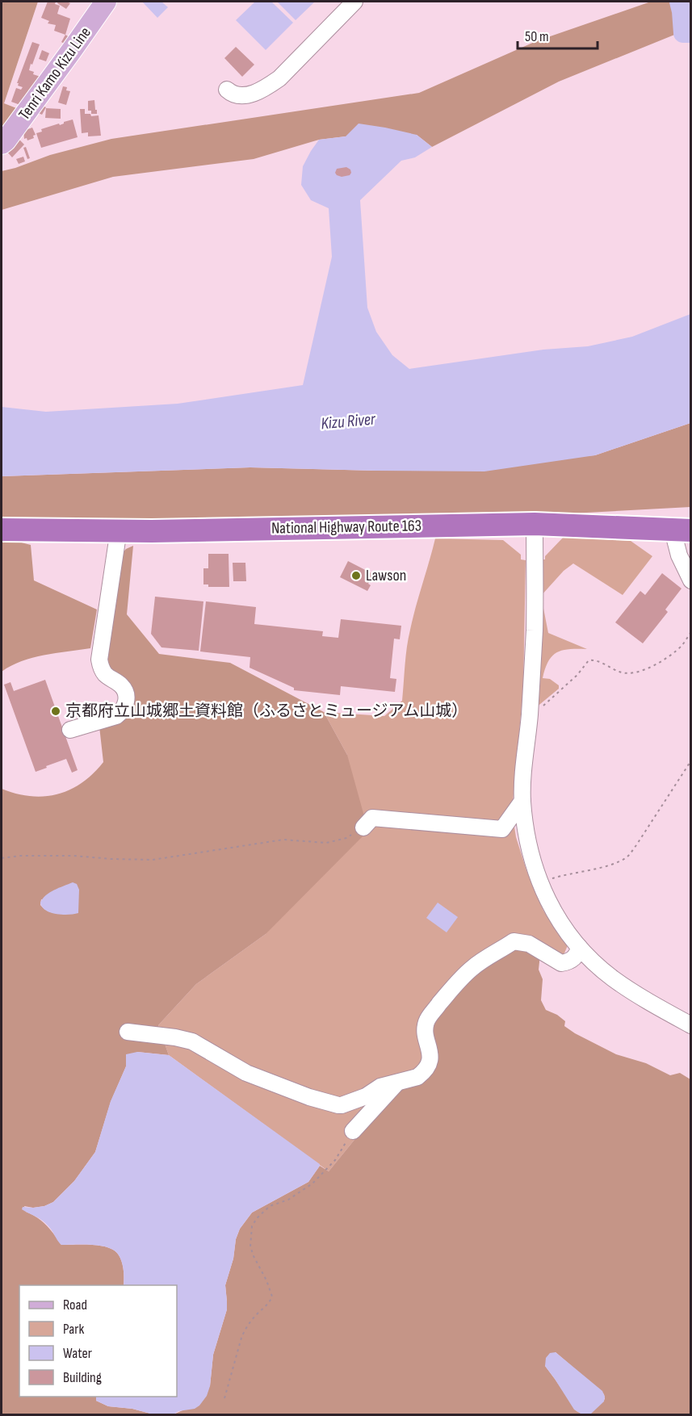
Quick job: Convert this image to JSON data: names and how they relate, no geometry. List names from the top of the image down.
{
  "streets": {
    "highway": ["National Highway Route 163"],
    "main road": ["Tenri Kamo Kizu Line"]
  },
  "water": ["Kizu River"],
  "places": ["Lawson", "京都府立山城郷土資料館（ふるさとミュージアム山城）"],
  "legend": [
    "Road",
    "Park",
    "Water",
    "Building"
  ],
  "scale_bar": "50 m"
}
